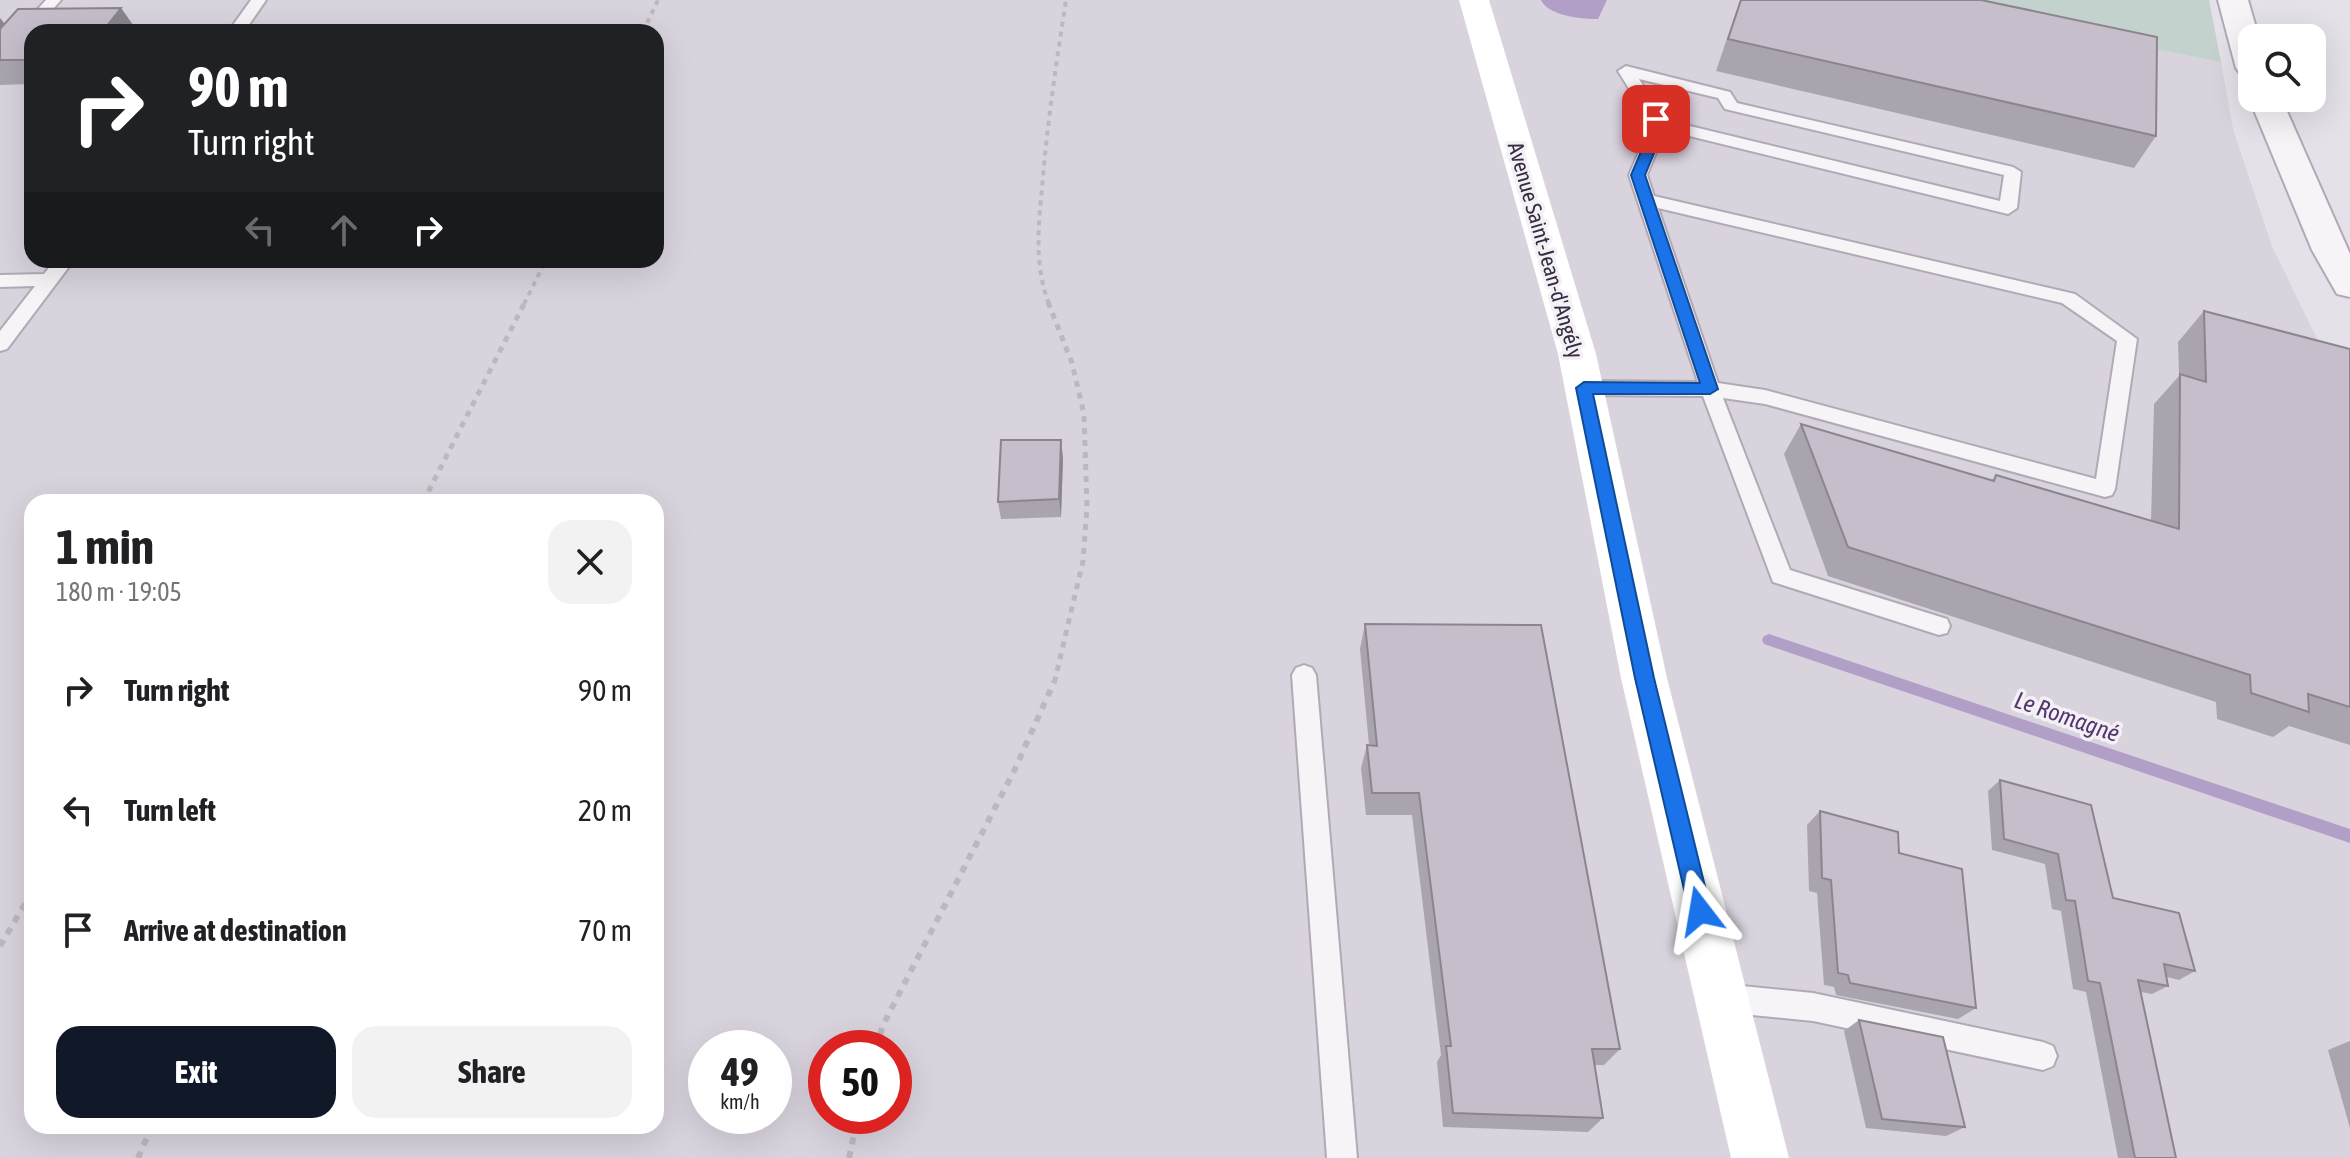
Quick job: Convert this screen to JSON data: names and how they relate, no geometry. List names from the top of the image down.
{
  "streets": {
    "main road": ["Avenue Saint-Jean-d'Angély"]
  },
  "water": ["Le Romagné"],
  "page": {
    "turn": ["90 m", "Turn right"],
    "heading": ["1 min", "180 m · 19:05"],
    "list": [
      {
        "name": "Turn right",
        "value": "90 m"
      },
      {
        "name": "Turn left",
        "value": "20 m"
      },
      {
        "name": "Arrive at destination",
        "value": "70 m"
      }
    ],
    "buttons": ["Exit", "Share"],
    "speed": "49 km/h",
    "limit": "50"
  }
}
